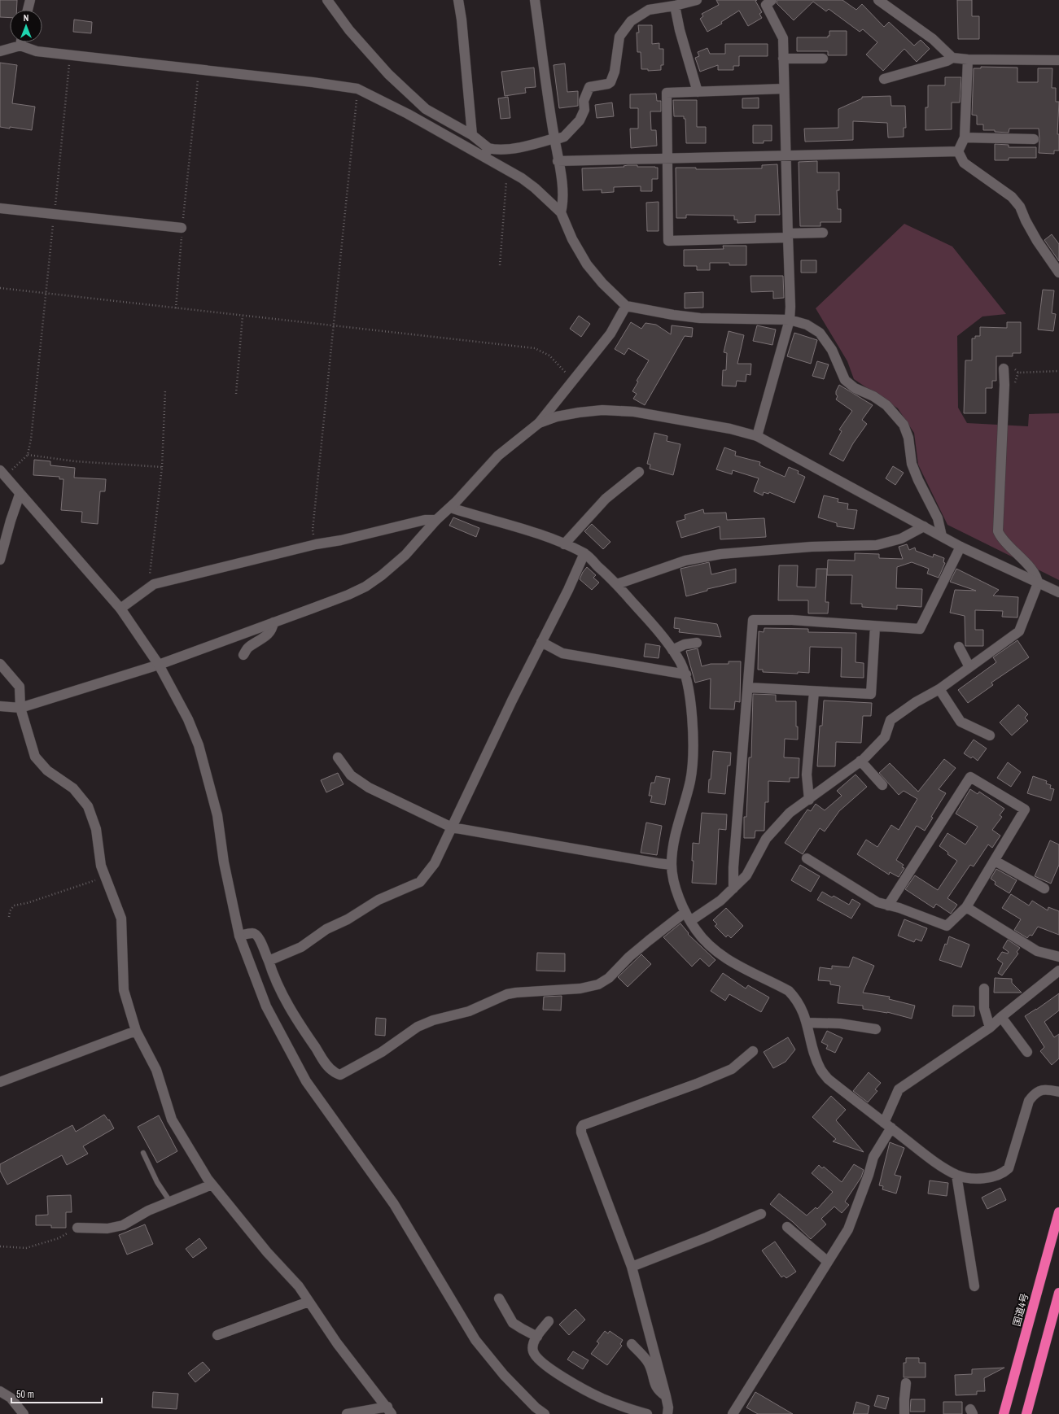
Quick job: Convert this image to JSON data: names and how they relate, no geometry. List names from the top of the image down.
{
  "streets": {
    "highway": ["国道4号"]
  },
  "scale_bar": "50 m",
  "north": "top"
}
